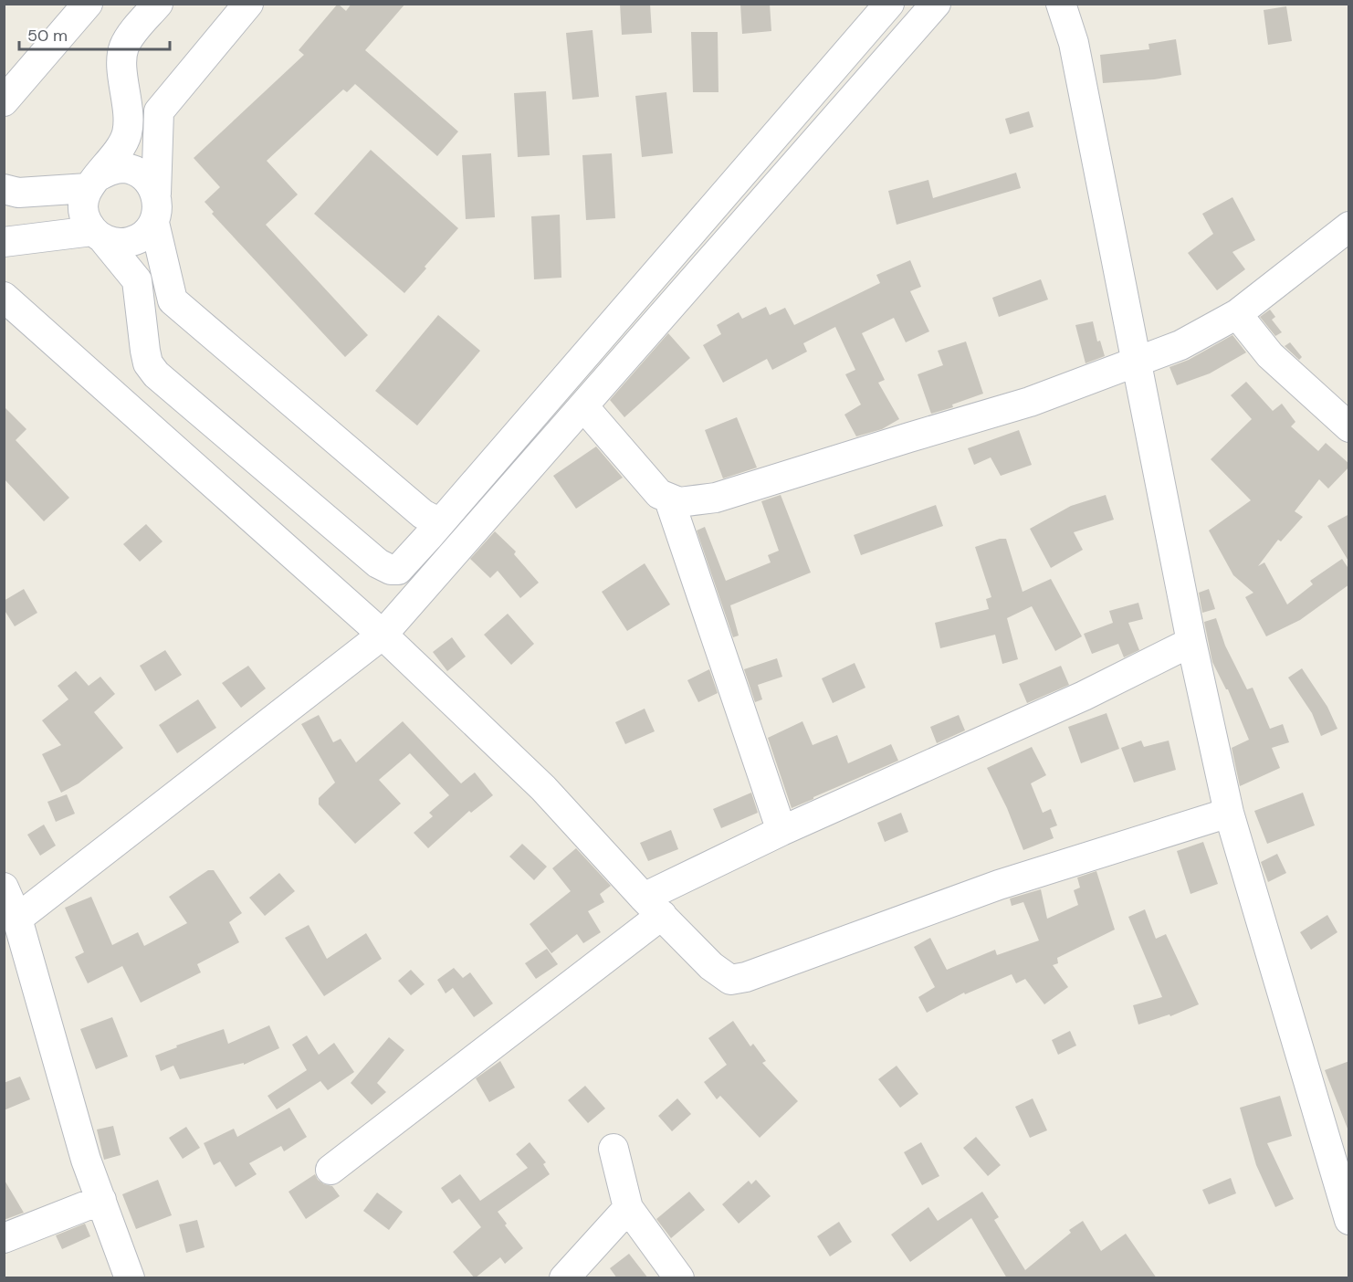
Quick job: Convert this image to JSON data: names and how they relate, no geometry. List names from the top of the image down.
{
  "scale_bar": "50 m"
}
